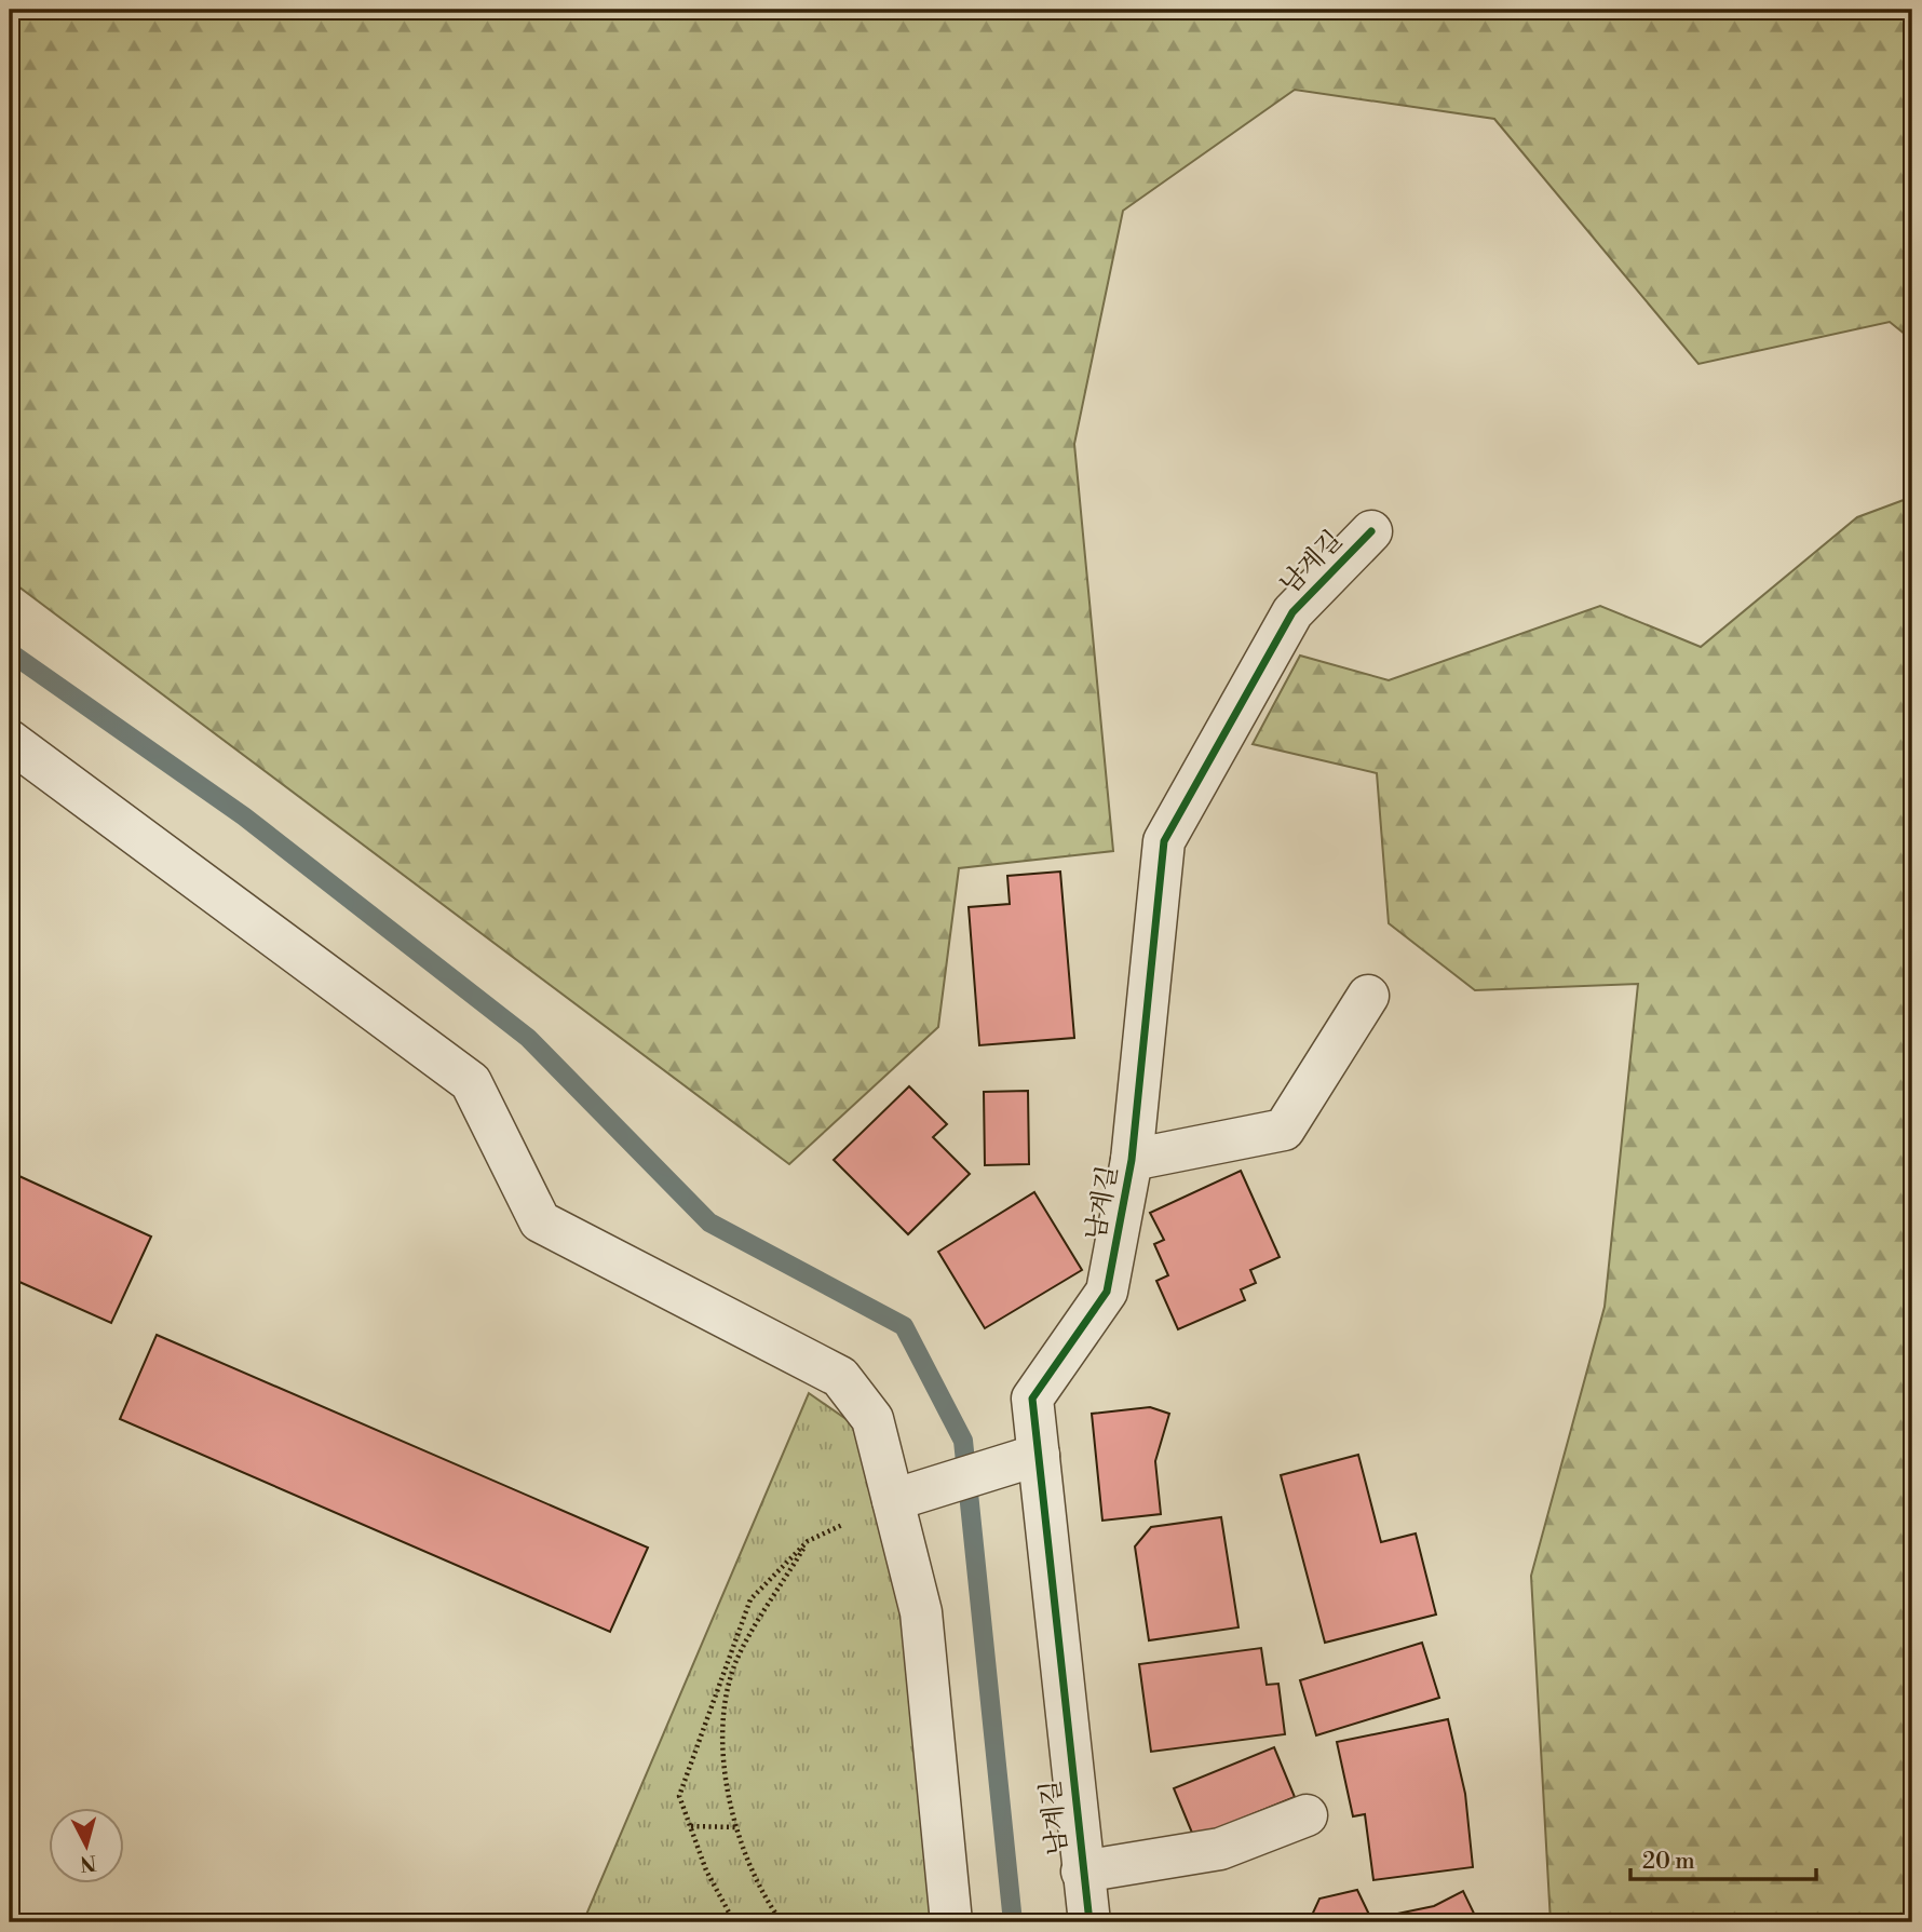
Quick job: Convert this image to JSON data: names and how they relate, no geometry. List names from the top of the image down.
{
  "streets": {
    "street": ["남계길"]
  },
  "scale_bar": "20 m",
  "north": "bottom"
}
